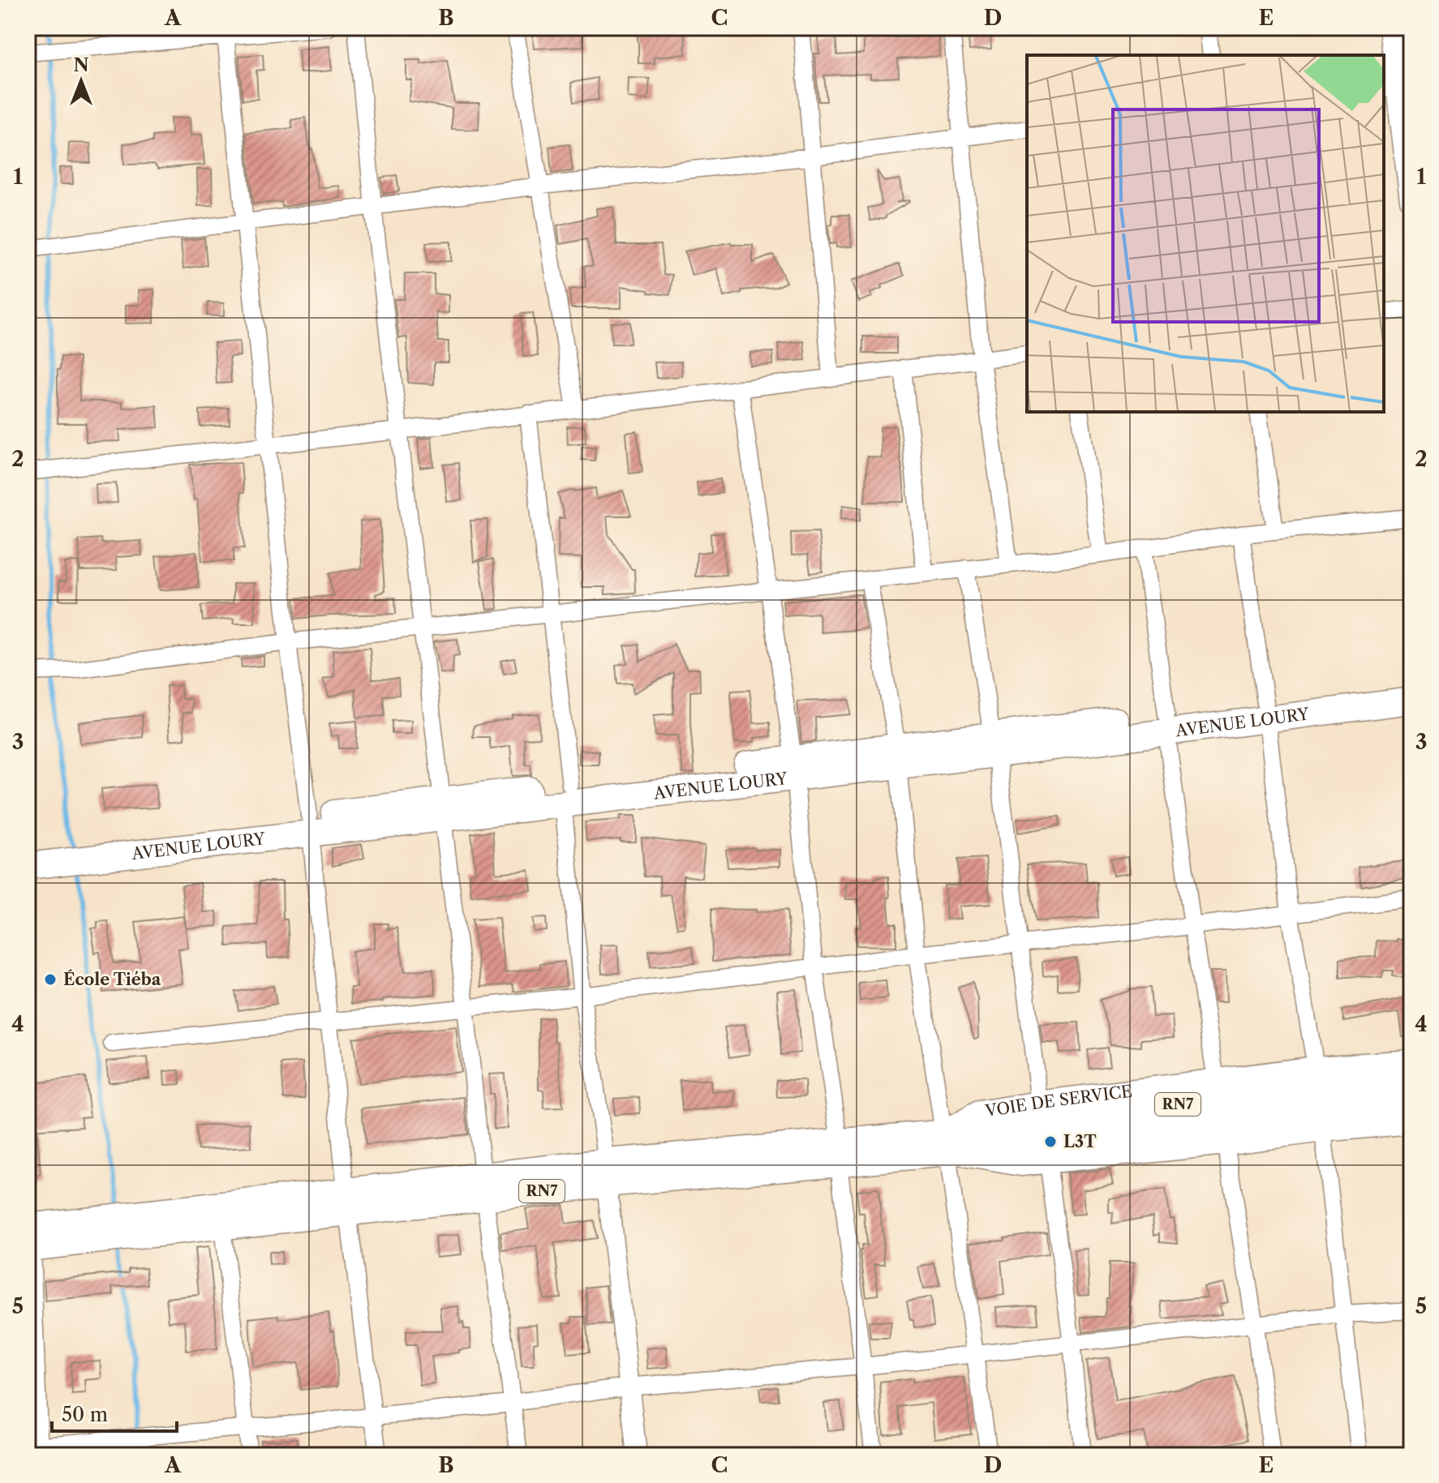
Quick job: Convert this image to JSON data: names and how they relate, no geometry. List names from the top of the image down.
{
  "streets": {
    "main road": ["AVENUE LOURY", "VOIE DE SERVICE", "RN7"]
  },
  "crossings": [
    ["VOIE DE SERVICE", "RN7"]
  ],
  "places": ["École Tiéba", "L3T"],
  "scale_bar": "50 m",
  "north": "top",
  "grid": {
    "columns": [
      "A",
      "B",
      "C",
      "D",
      "E"
    ],
    "rows": [
      "1",
      "2",
      "3",
      "4",
      "5"
    ]
  }
}
